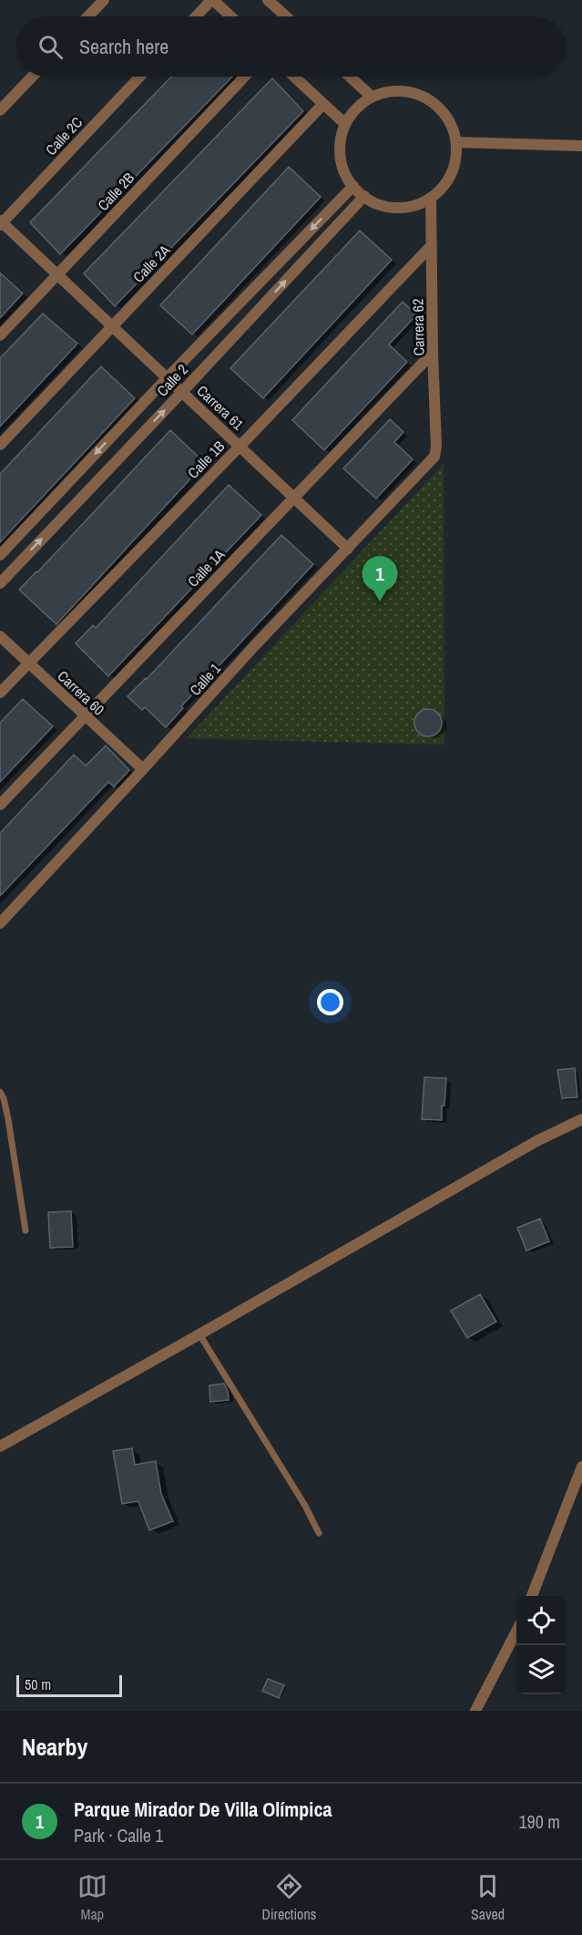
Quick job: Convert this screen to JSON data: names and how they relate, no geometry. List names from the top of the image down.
{
  "streets": {
    "street": [
      "Calle 2C",
      "Calle 2B",
      "Calle 2A",
      "Carrera 62",
      "Calle 2",
      "Carrera 61",
      "Calle 1B",
      "Calle 1A",
      "Calle 1",
      "Carrera 60"
    ]
  },
  "crossings": [
    ["Calle 2C", "Carrera 61"],
    ["Calle 2B", "Carrera 61"],
    ["Calle 2A", "Carrera 61"],
    ["Carrera 62", "Calle 2"],
    ["Carrera 62", "Calle 1B"],
    ["Carrera 62", "Calle 1A"],
    ["Carrera 62", "Calle 1"],
    ["Calle 2", "Carrera 61"],
    ["Carrera 61", "Calle 1B"],
    ["Carrera 61", "Calle 1A"],
    ["Carrera 61", "Calle 1"],
    ["Calle 1B", "Carrera 60"],
    ["Calle 1A", "Carrera 60"],
    ["Calle 1", "Carrera 60"]
  ],
  "scale_bar": "50 m",
  "page": {
    "search": "Search here",
    "pins": "1",
    "scale": "50 m",
    "heading": "Nearby",
    "list": [
      {
        "mark": "1",
        "name": "Parque Mirador De Villa Olímpica",
        "note": "Park · Calle 1",
        "value": "190 m"
      }
    ],
    "nav": ["Map", "Directions", "Saved"]
  }
}
